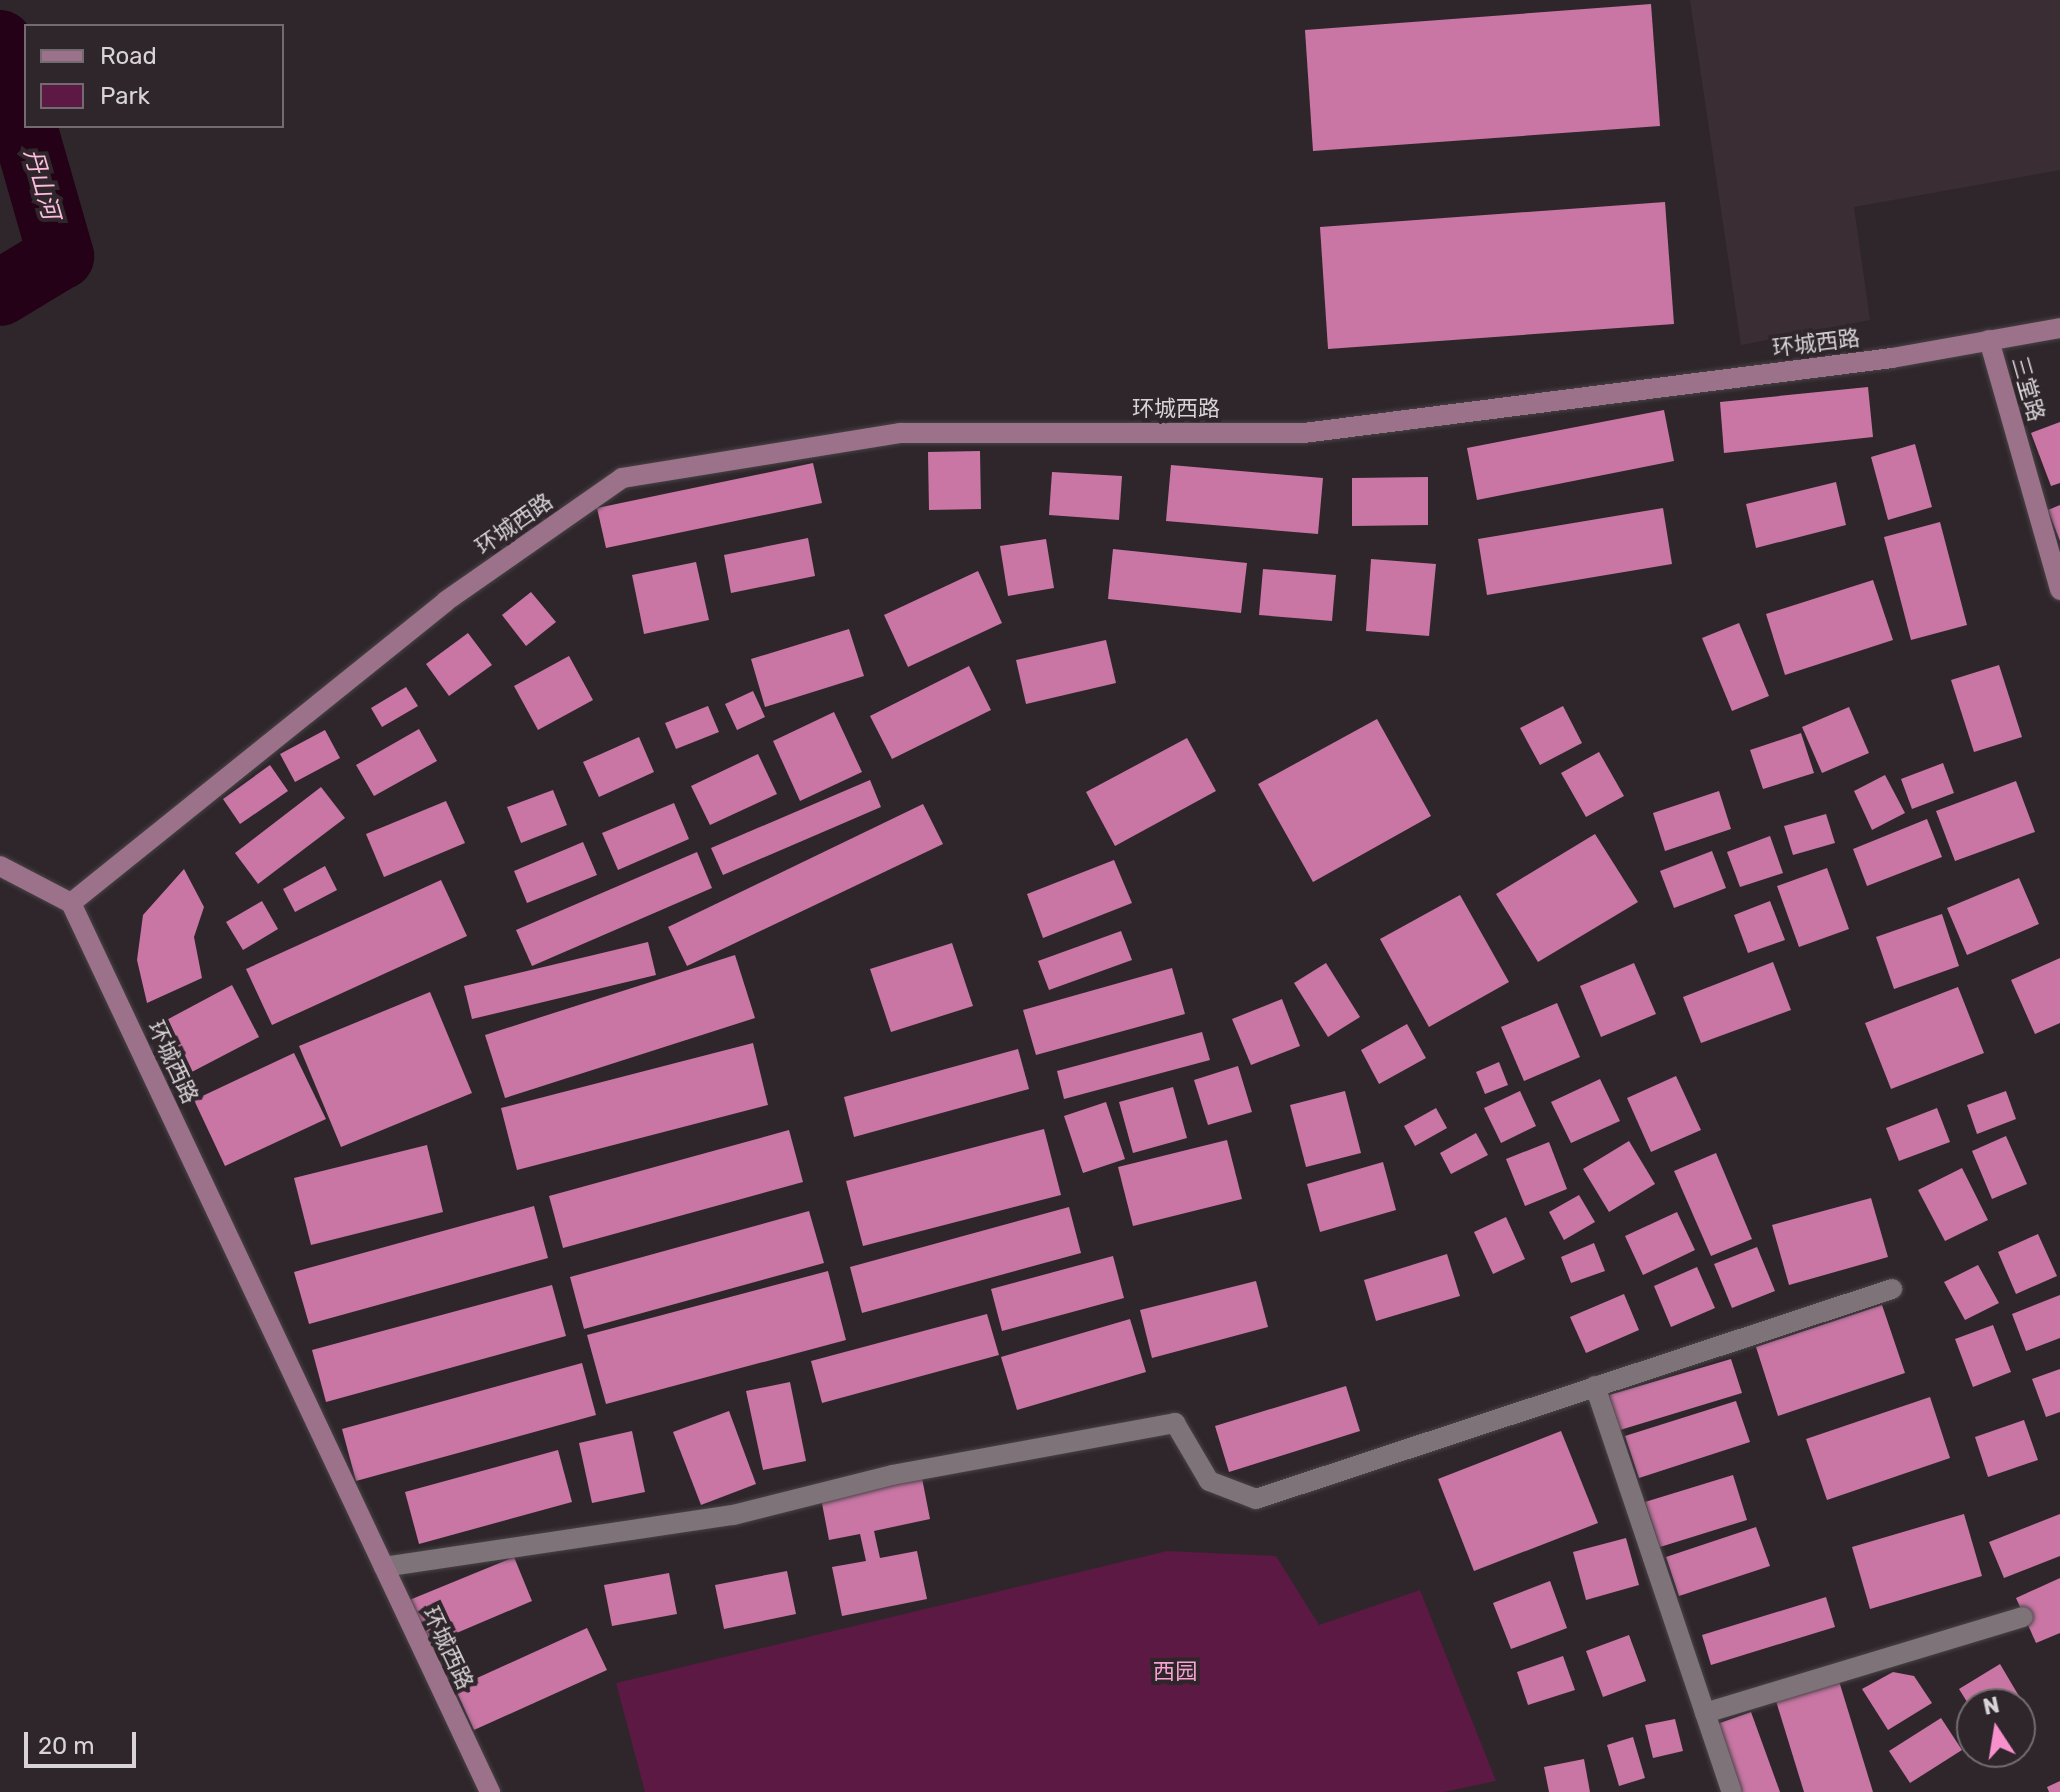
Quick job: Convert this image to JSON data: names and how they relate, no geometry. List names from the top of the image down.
{
  "streets": {
    "street": ["环城西路", "三堂路"]
  },
  "crossings": [
    ["环城西路", "三堂路"]
  ],
  "water": ["丹山河"],
  "parks": ["西园"],
  "legend": ["Road", "Park"],
  "scale_bar": "20 m",
  "north": "top"
}
